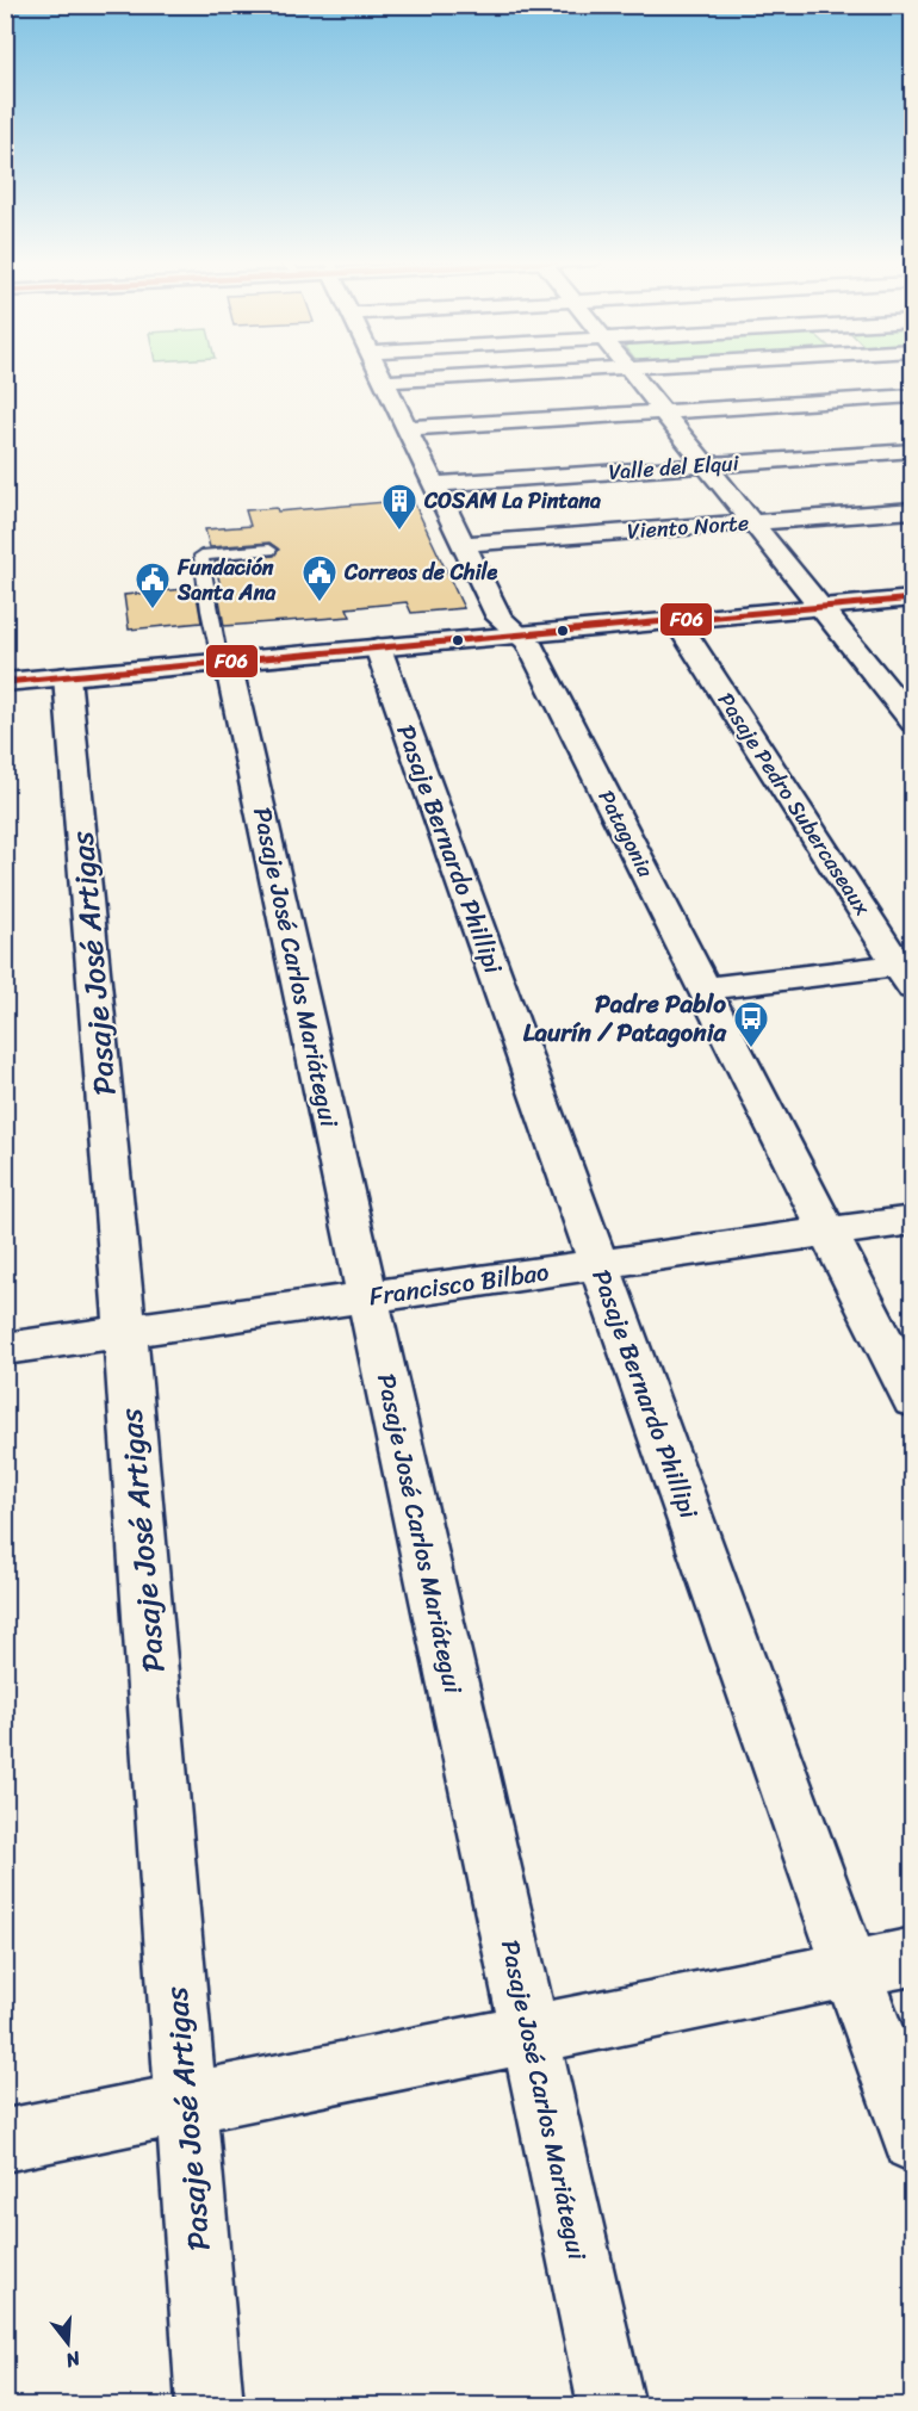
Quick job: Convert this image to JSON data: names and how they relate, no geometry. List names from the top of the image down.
{
  "streets": {
    "street": [
      "Valle del Elqui",
      "Viento Norte",
      "Pasaje Pedro Subercaseaux",
      "Patagonia",
      "Pasaje Bernardo Phillipi",
      "Pasaje José Artigas",
      "Pasaje José Carlos Mariátegui",
      "Francisco Bilbao"
    ]
  },
  "crossings": [
    ["Valle del Elqui", "Patagonia"],
    ["Viento Norte", "Patagonia"],
    ["Patagonia", "Francisco Bilbao"],
    ["Pasaje Bernardo Phillipi", "Francisco Bilbao"],
    ["Pasaje José Artigas", "Francisco Bilbao"],
    ["Pasaje José Carlos Mariátegui", "Francisco Bilbao"]
  ],
  "places": {
    "building": ["COSAM La Pintana"],
    "public building": ["Correos de Chile", "Fundación Santa Ana"],
    "bus stop": ["Padre Pablo Laurín / Patagonia"]
  },
  "lines": ["transit line F06"],
  "north": "bottom"
}
